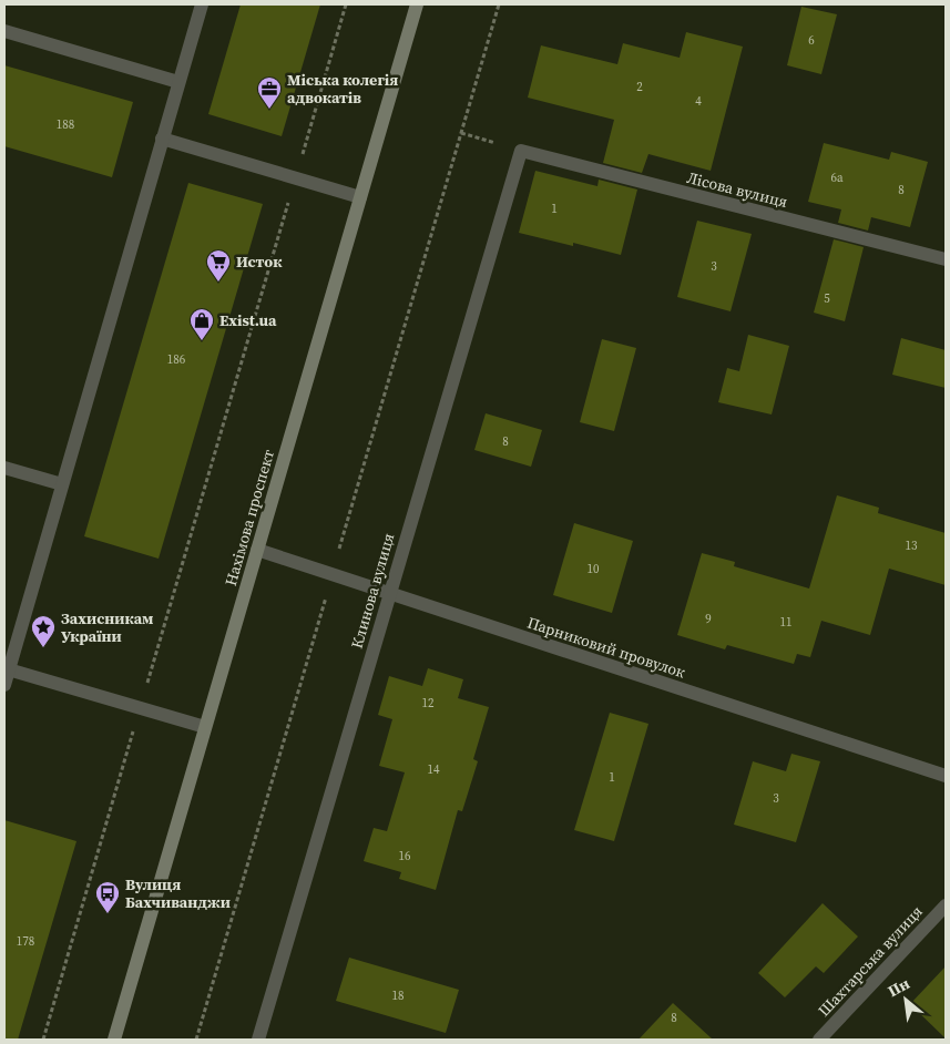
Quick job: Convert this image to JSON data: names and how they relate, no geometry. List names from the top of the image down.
{
  "streets": {
    "main road": ["Нахімова проспект"],
    "street": [
      "Лісова вулиця",
      "Клинова вулиця",
      "Парниковий провулок",
      "Шахтарська вулиця"
    ]
  },
  "crossings": [
    ["Лісова вулиця", "Клинова вулиця"],
    ["Нахімова проспект", "Парниковий провулок"],
    ["Клинова вулиця", "Парниковий провулок"]
  ],
  "places": {
    "office": ["Міська колегія адвокатів"],
    "supermarket": ["Исток"],
    "shop": ["Exist.ua"],
    "place": ["Захисникам України"],
    "bus stop": ["Вулиця Бахчиванджи"]
  },
  "house_numbers": [
    "6",
    "2",
    "4",
    "188",
    "6а",
    "8",
    "1",
    "3",
    "5",
    "186",
    "8",
    "13",
    "10",
    "9",
    "11",
    "12",
    "14",
    "1",
    "3",
    "16",
    "178",
    "18",
    "8"
  ],
  "north": "top left"
}
